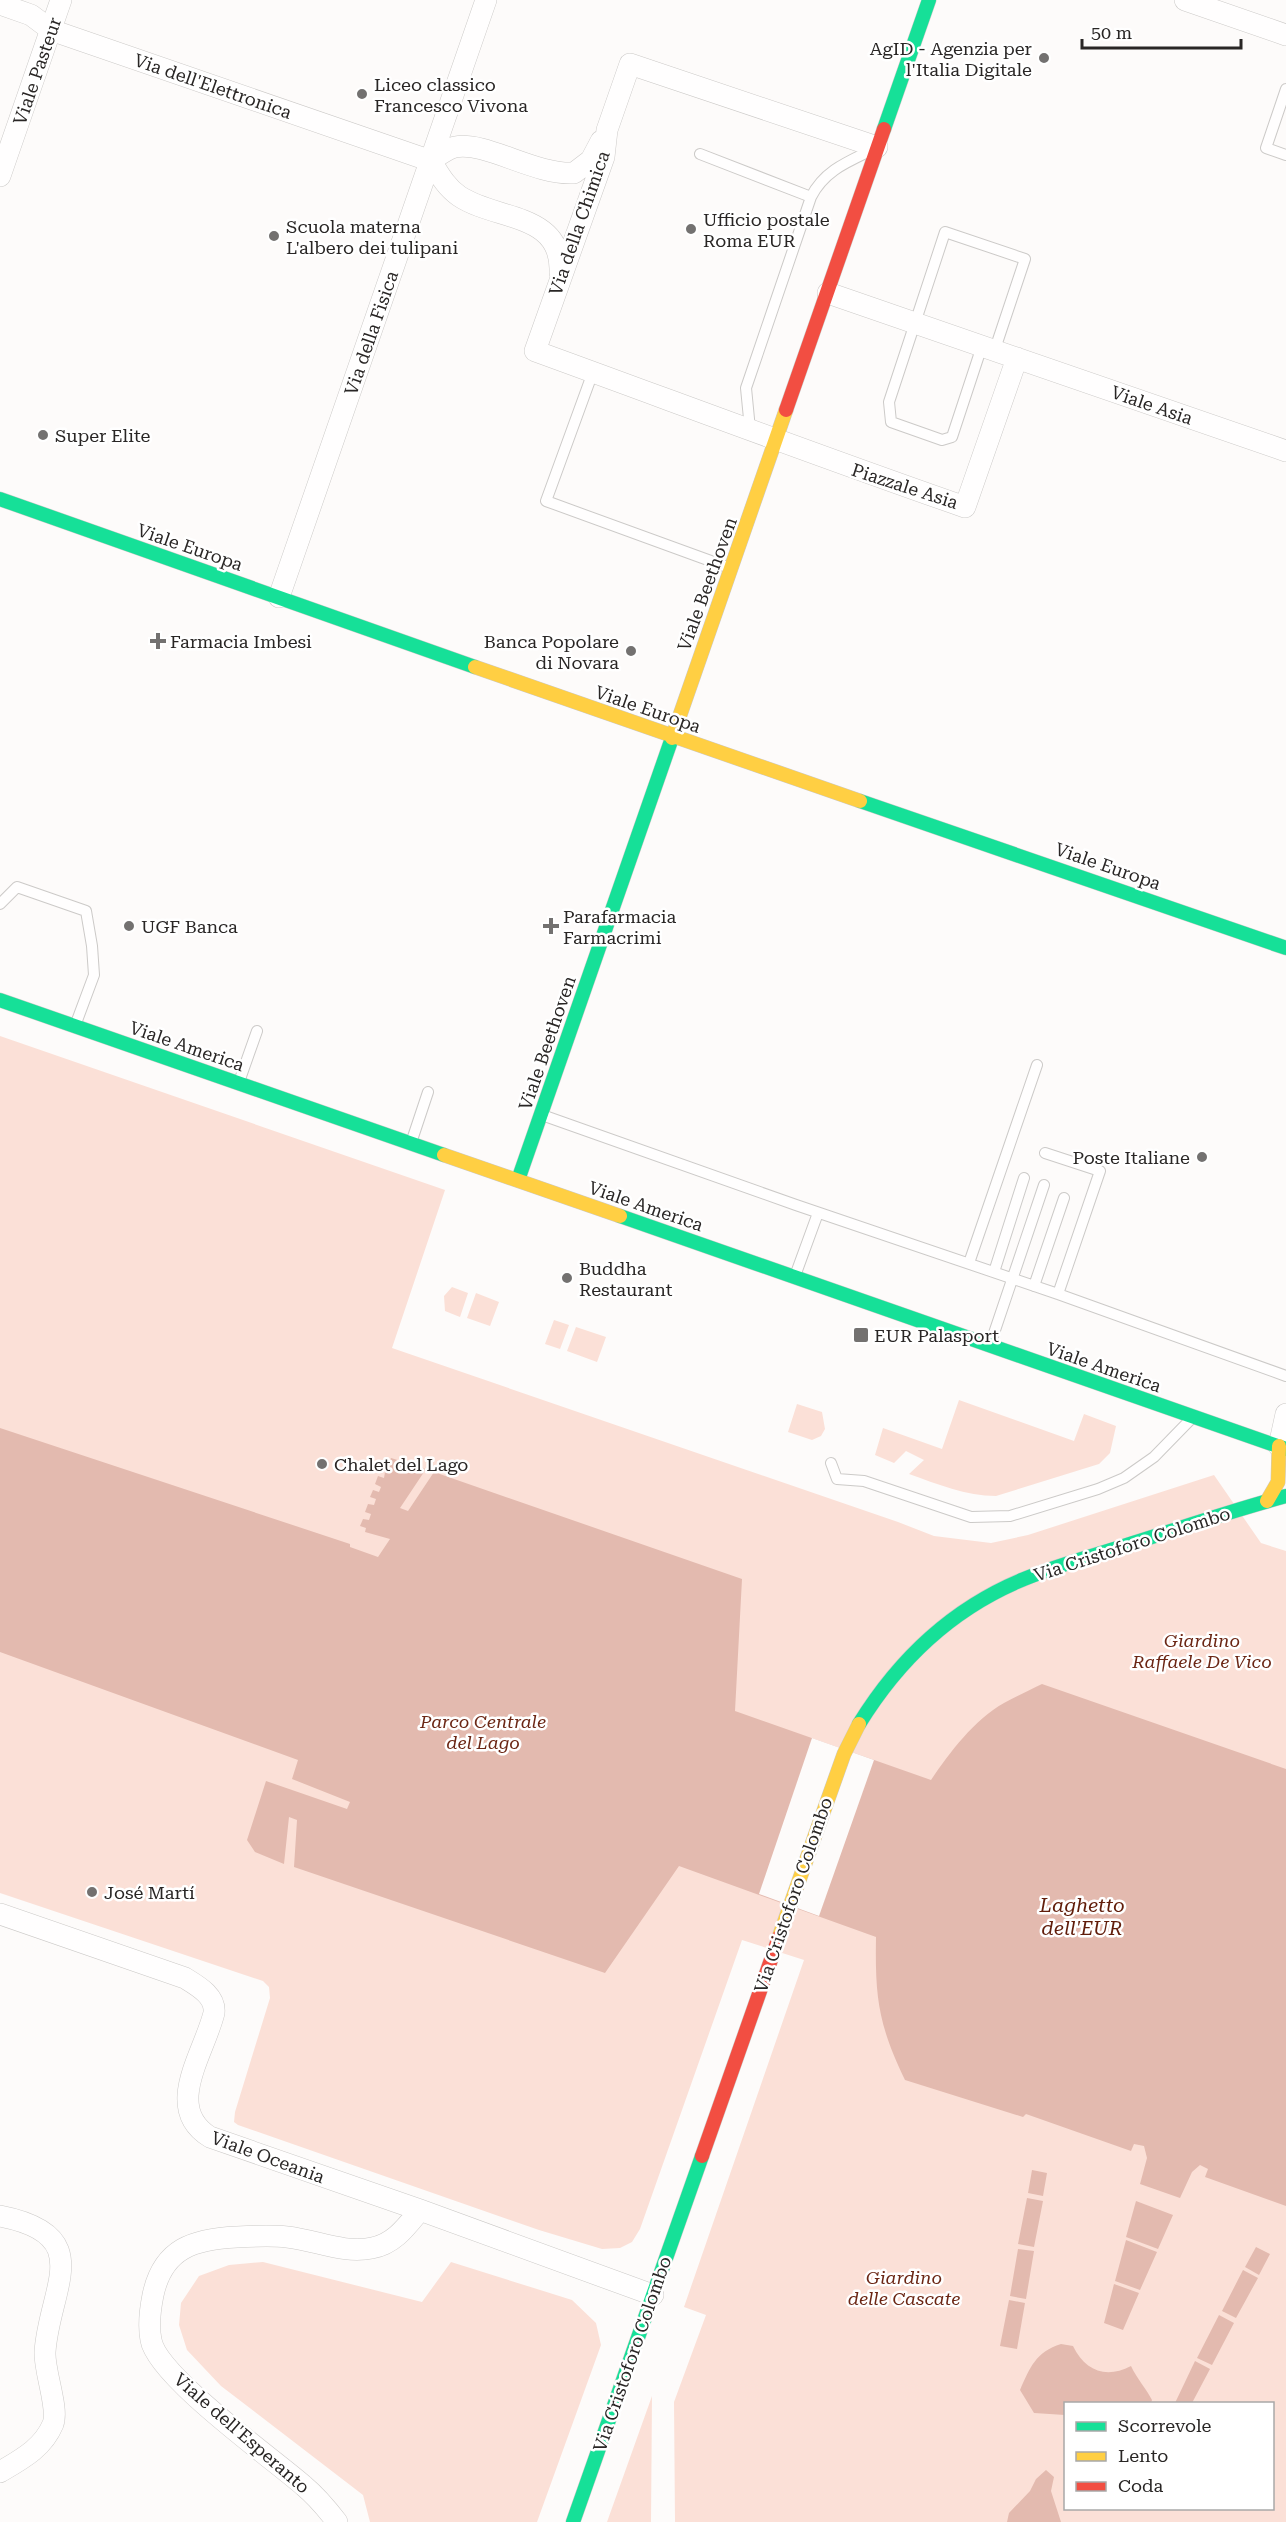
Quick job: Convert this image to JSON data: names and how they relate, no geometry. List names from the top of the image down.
{
  "streets": {
    "street": [
      "Viale Pasteur",
      "Via dell'Elettronica",
      "Via della Chimica",
      "Via della Fisica",
      "Viale Asia",
      "Piazzale Asia",
      "Viale Europa",
      "Viale Beethoven",
      "Viale America",
      "Via Cristoforo Colombo",
      "Viale Oceania",
      "Viale dell'Esperanto"
    ]
  },
  "crossings": [
    ["Viale Pasteur", "Via dell'Elettronica"],
    ["Via dell'Elettronica", "Via della Fisica"],
    ["Via della Chimica", "Piazzale Asia"],
    ["Via della Chimica", "Viale Beethoven"],
    ["Via della Fisica", "Viale Europa"],
    ["Viale Asia", "Piazzale Asia"],
    ["Piazzale Asia", "Viale Beethoven"],
    ["Viale Europa", "Viale Beethoven"],
    ["Viale Beethoven", "Viale America"],
    ["Via Cristoforo Colombo", "Viale Oceania"],
    ["Viale Oceania", "Viale dell'Esperanto"]
  ],
  "water": ["Laghetto dell'EUR"],
  "parks": ["Giardino Raffaele De Vico", "Parco Centrale del Lago", "Giardino delle Cascate"],
  "places": {
    "other": [
      "AgID - Agenzia per l'Italia Digitale",
      "Liceo classico Francesco Vivona",
      "Ufficio postale Roma EUR",
      "Scuola materna L'albero dei tulipani",
      "Super Elite",
      "Banca Popolare di Novara",
      "UGF Banca",
      "Poste Italiane",
      "Buddha Restaurant",
      "Chalet del Lago",
      "José Martí"
    ],
    "health": ["Farmacia Imbesi", "Parafarmacia Farmacrimi"],
    "transit": ["EUR Palasport"]
  },
  "legend": ["Scorrevole", "Lento", "Coda"],
  "scale_bar": "50 m"
}
